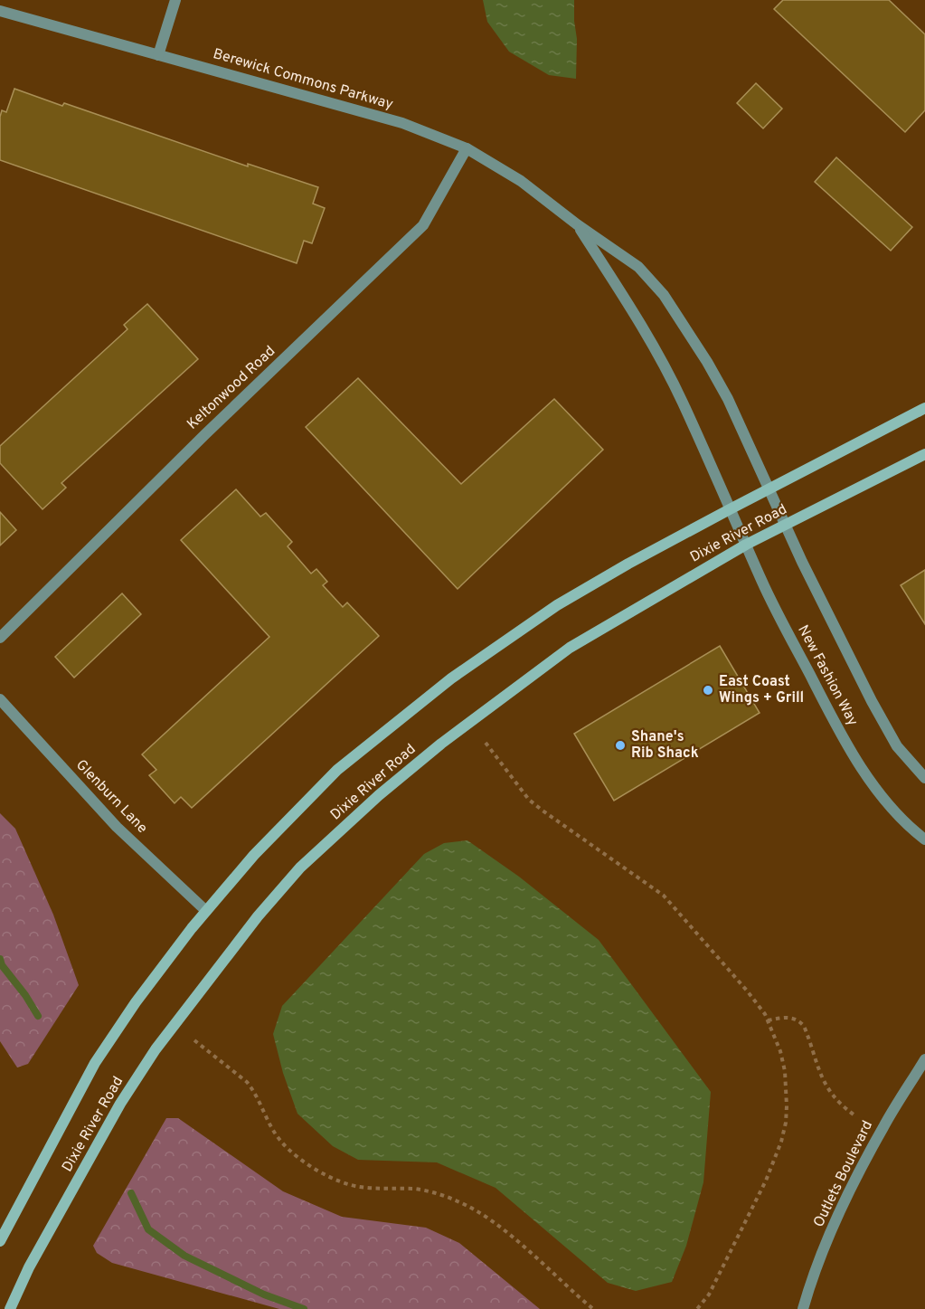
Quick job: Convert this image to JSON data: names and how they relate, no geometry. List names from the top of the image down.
{
  "streets": {
    "street": [
      "Berewick Commons Parkway",
      "Keltonwood Road",
      "Dixie River Road",
      "New Fashion Way",
      "Glenburn Lane",
      "Outlets Boulevard"
    ]
  },
  "crossings": [
    ["Berewick Commons Parkway", "Keltonwood Road"],
    ["Berewick Commons Parkway", "Dixie River Road"],
    ["Berewick Commons Parkway", "New Fashion Way"],
    ["Dixie River Road", "New Fashion Way"],
    ["Dixie River Road", "Glenburn Lane"]
  ],
  "places": ["East Coast Wings + Grill", "Shane's Rib Shack"]
}
